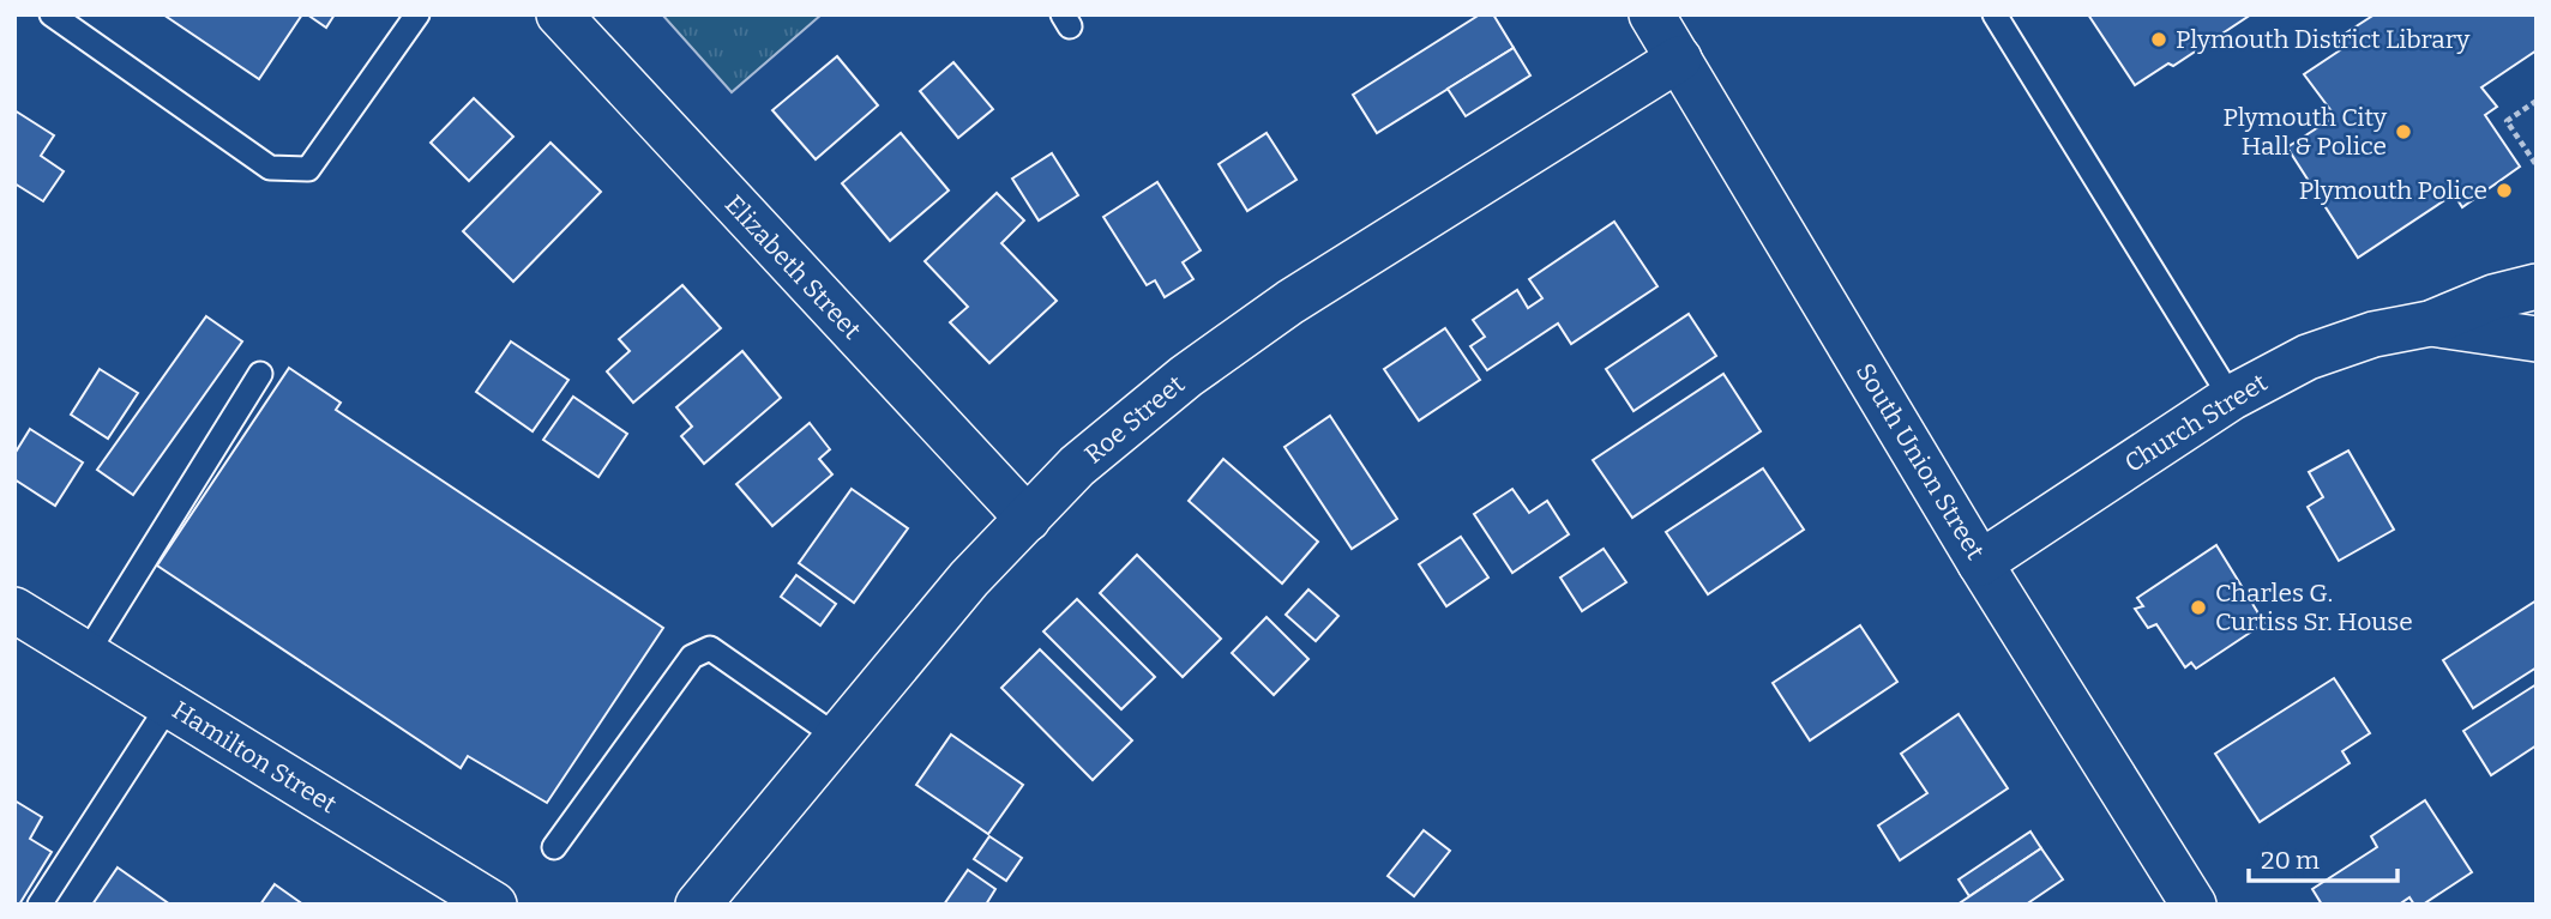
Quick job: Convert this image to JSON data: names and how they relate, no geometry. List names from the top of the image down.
{
  "streets": {
    "street": [
      "Elizabeth Street",
      "Roe Street",
      "Church Street",
      "South Union Street",
      "Hamilton Street"
    ]
  },
  "crossings": [
    ["Elizabeth Street", "Roe Street"],
    ["Roe Street", "South Union Street"],
    ["Church Street", "South Union Street"]
  ],
  "places": [
    "Plymouth District Library",
    "Plymouth City Hall & Police",
    "Plymouth Police",
    "Charles G. Curtiss Sr. House"
  ],
  "scale_bar": "20 m"
}
